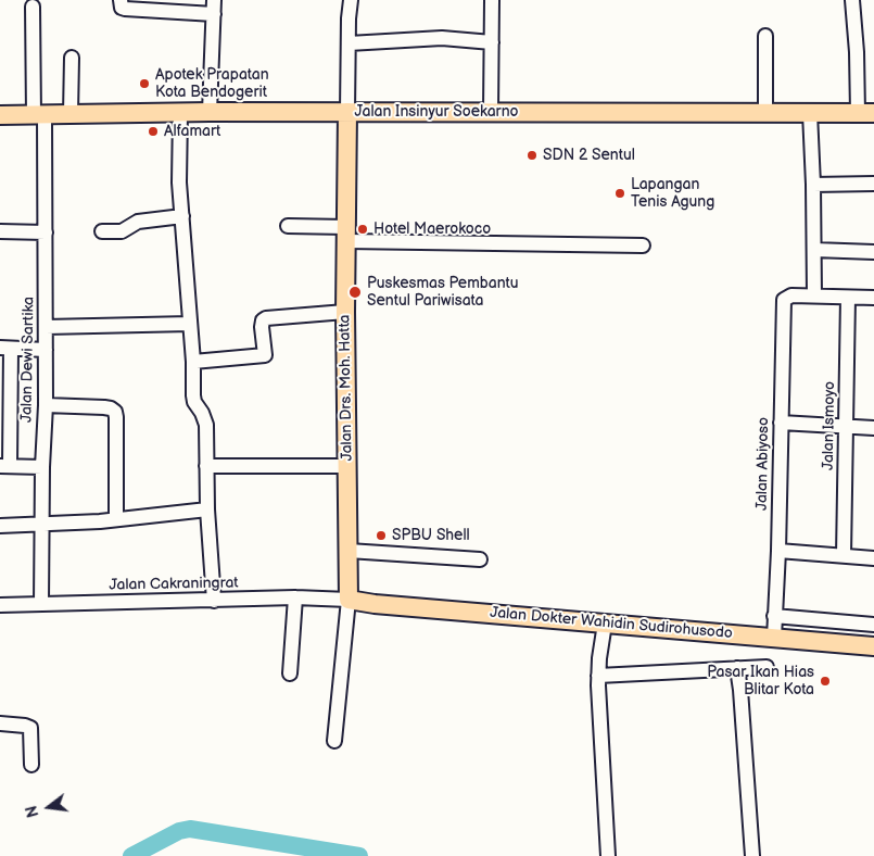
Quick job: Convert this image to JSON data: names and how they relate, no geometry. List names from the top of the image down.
{
  "streets": {
    "main road": ["Jalan Insinyur Soekarno", "Jalan Drs. Moh. Hatta", "Jalan Dokter Wahidin Sudirohusodo"],
    "street": [
      "Jalan Dewi Sartika",
      "Jalan Ismoyo",
      "Jalan Abiyoso",
      "Jalan Cakraningrat"
    ]
  },
  "crossings": [
    ["Jalan Insinyur Soekarno", "Jalan Dewi Sartika"],
    ["Jalan Insinyur Soekarno", "Jalan Drs. Moh. Hatta"],
    ["Jalan Dewi Sartika", "Jalan Cakraningrat"],
    ["Jalan Drs. Moh. Hatta", "Jalan Cakraningrat"],
    ["Jalan Drs. Moh. Hatta", "Jalan Dokter Wahidin Sudirohusodo"],
    ["Jalan Abiyoso", "Jalan Dokter Wahidin Sudirohusodo"],
    ["Jalan Cakraningrat", "Jalan Dokter Wahidin Sudirohusodo"]
  ],
  "places": [
    "Apotek Prapatan Kota Bendogerit",
    "Alfamart",
    "SDN 2 Sentul",
    "Lapangan Tenis Agung",
    "Hotel Maerokoco",
    "Puskesmas Pembantu Sentul Pariwisata",
    "SPBU Shell",
    "Pasar Ikan Hias Blitar Kota"
  ],
  "north": "left"
}
